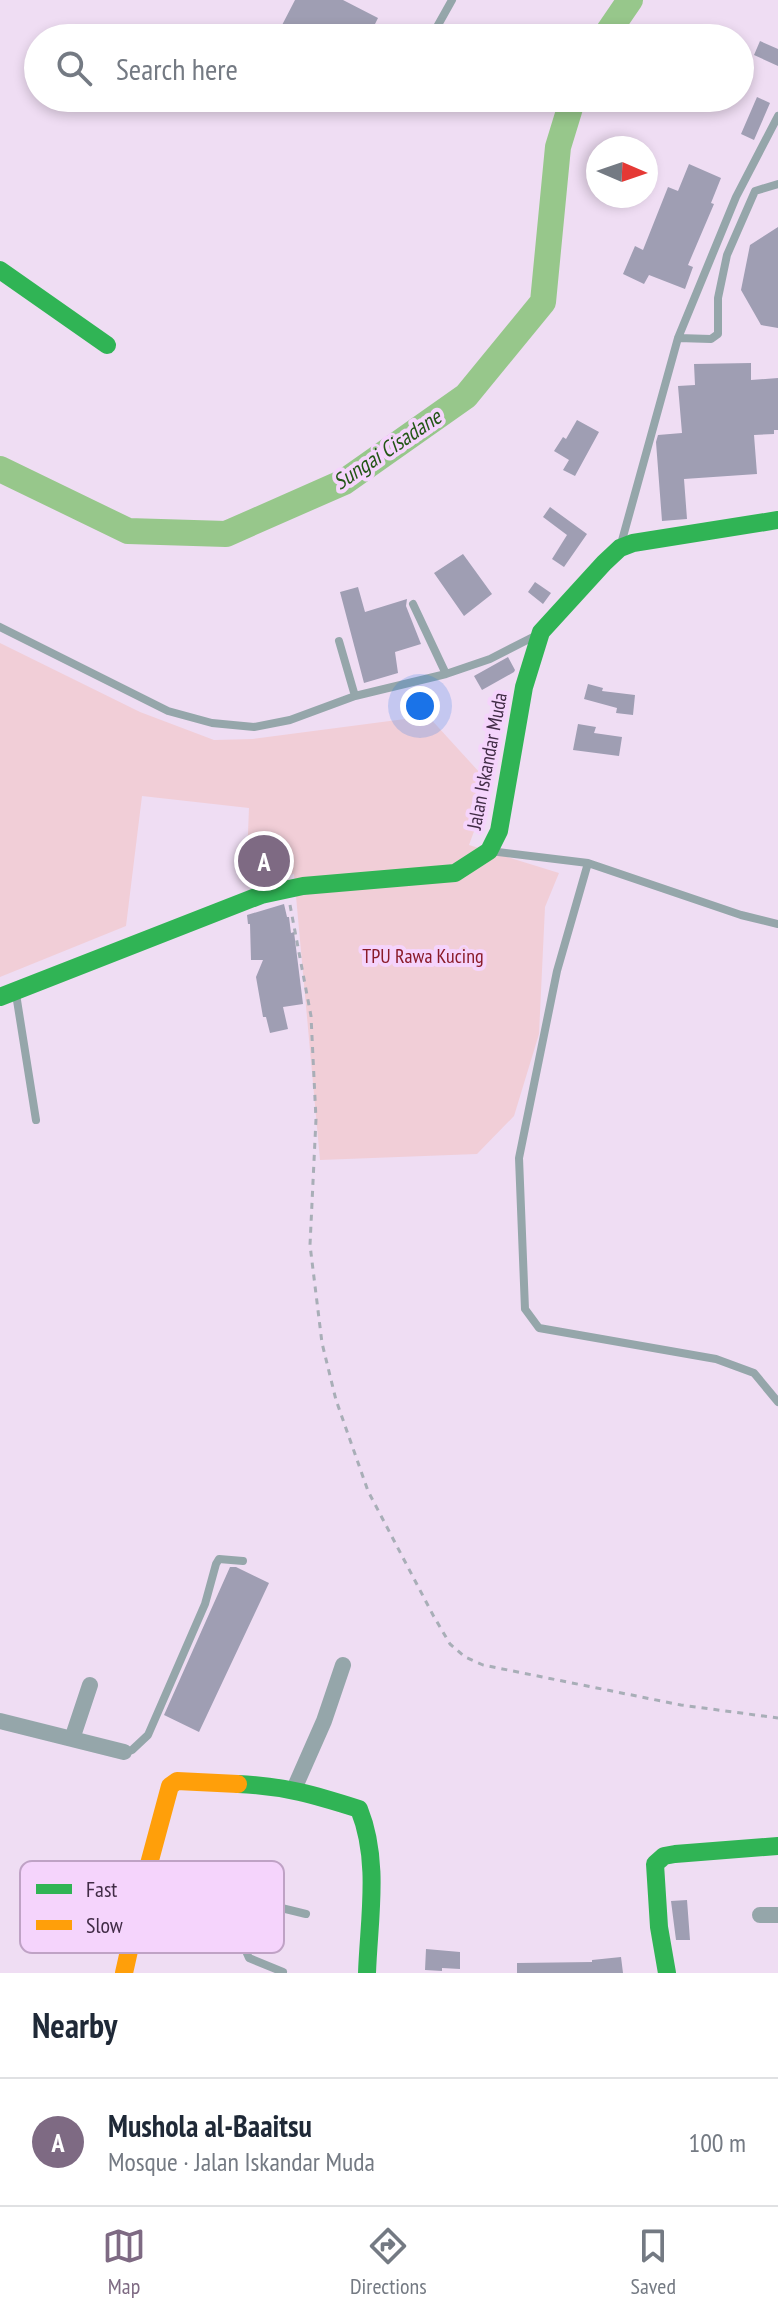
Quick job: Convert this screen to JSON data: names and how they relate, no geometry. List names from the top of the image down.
{
  "streets": {
    "street": ["Jalan Iskandar Muda"]
  },
  "water": ["Sungai Cisadane"],
  "parks": ["TPU Rawa Kucing"],
  "legend": ["Fast", "Slow"],
  "north": "right",
  "page": {
    "search": "Search here",
    "pins": "A",
    "heading": "Nearby",
    "list": [
      {
        "mark": "A",
        "name": "Mushola al-Baaitsu",
        "note": "Mosque · Jalan Iskandar Muda",
        "value": "100 m"
      }
    ],
    "nav": ["Map", "Directions", "Saved"]
  }
}
